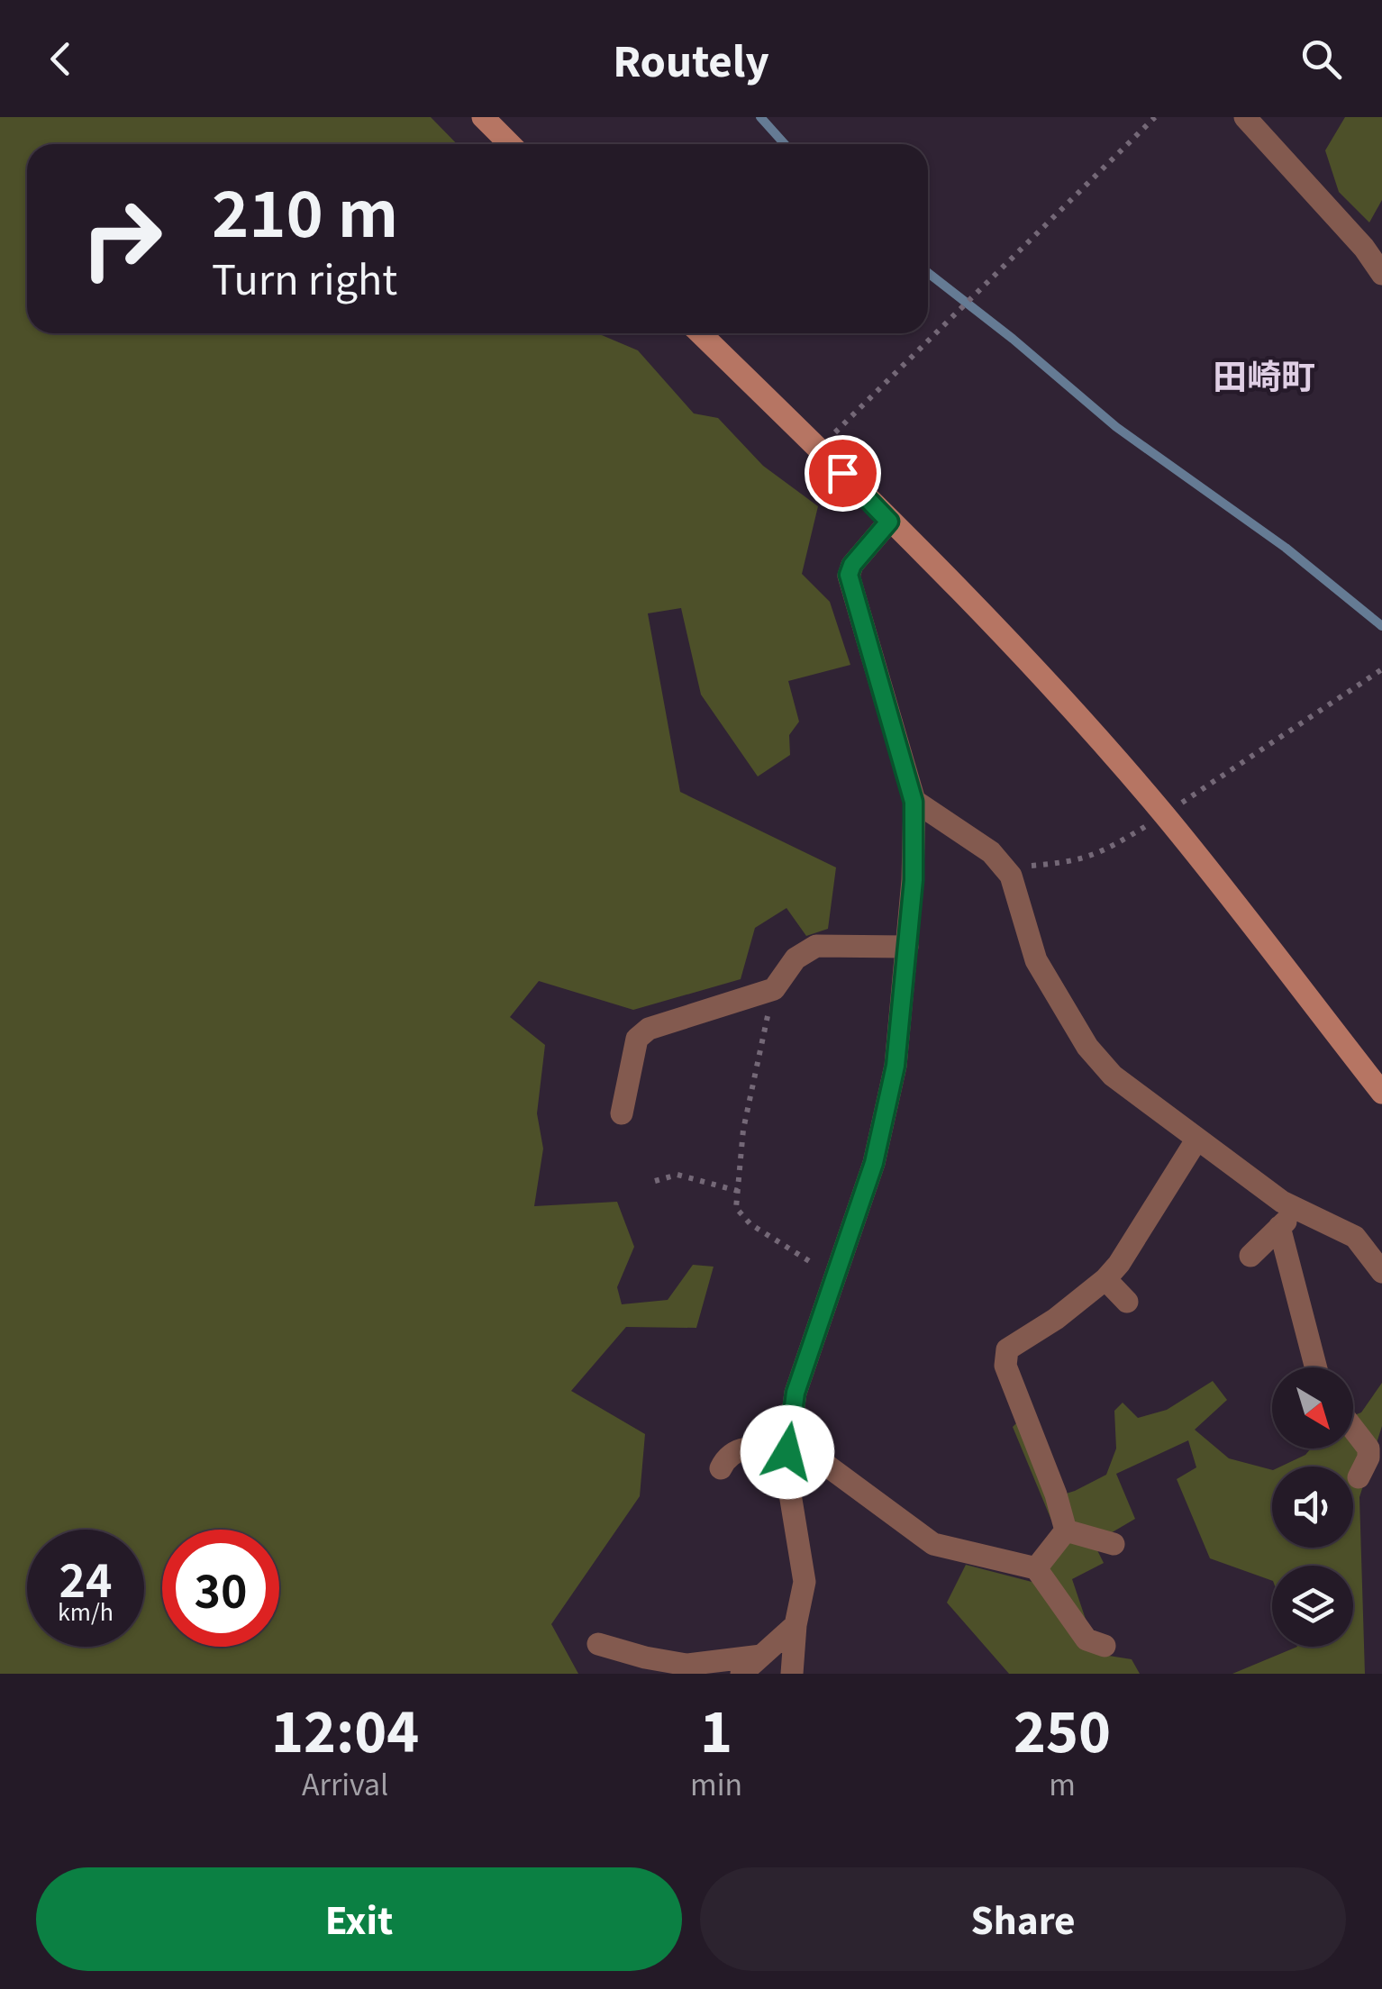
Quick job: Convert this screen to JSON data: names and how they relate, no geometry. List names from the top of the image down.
{
  "districts": ["田崎町"],
  "north": "bottom right",
  "page": {
    "header": "Routely",
    "turn": ["210 m", "Turn right"],
    "speed": "24 km/h",
    "limit": "30",
    "eta": [
      "12:04",
      "Arrival",
      "1",
      "min",
      "250",
      "m"
    ],
    "buttons": ["Exit", "Share"]
  }
}
